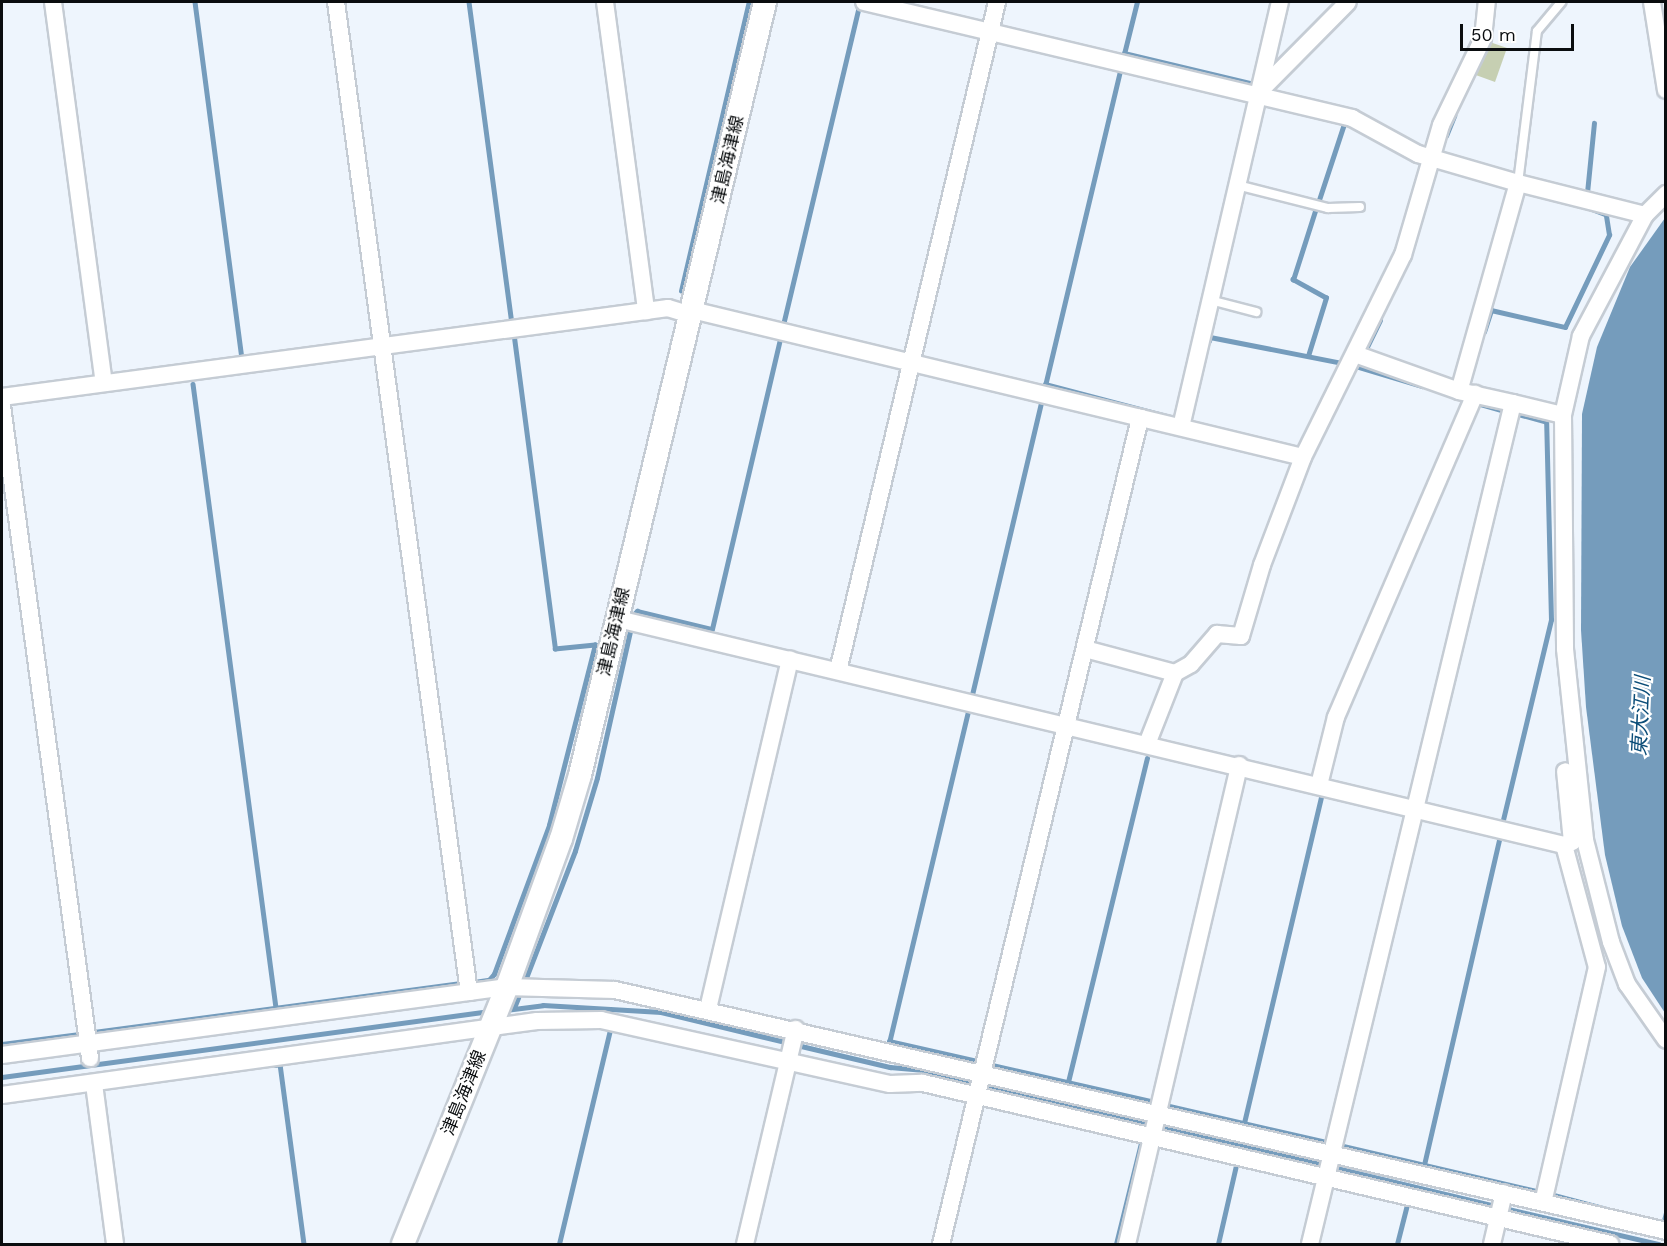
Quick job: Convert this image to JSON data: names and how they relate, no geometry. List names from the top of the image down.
{
  "streets": {
    "main road": ["津島海津線"]
  },
  "water": ["東大江川"],
  "scale_bar": "50 m"
}
